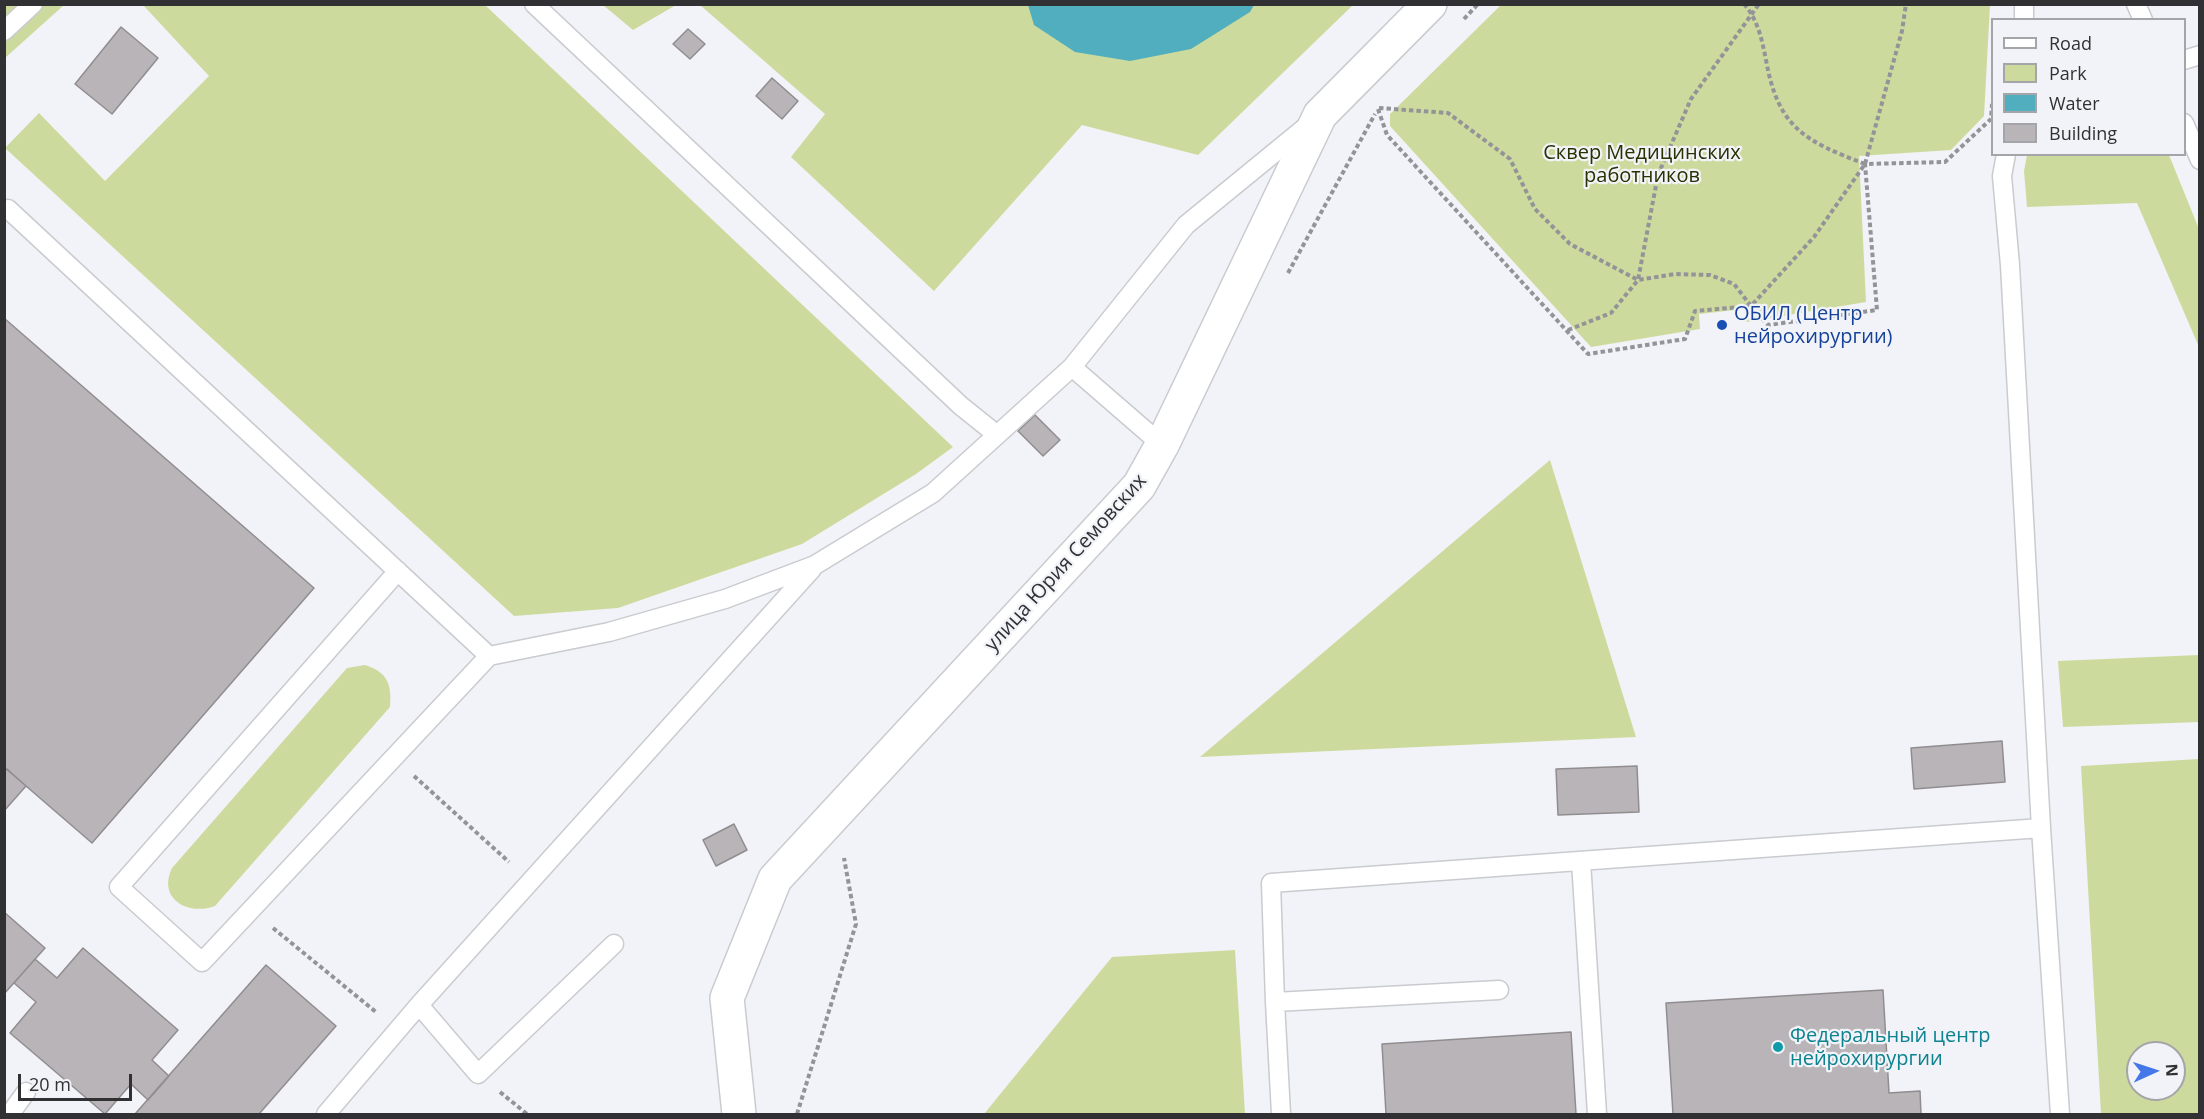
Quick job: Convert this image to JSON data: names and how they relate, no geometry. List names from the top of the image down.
{
  "streets": {
    "street": ["улица Юрия Семовских"]
  },
  "parks": ["Сквер Медицинских работников"],
  "places": ["ОБИЛ (Центр нейрохирургии)", "Федеральный центр нейрохирургии"],
  "legend": [
    "Road",
    "Park",
    "Water",
    "Building"
  ],
  "scale_bar": "20 m",
  "north": "right"
}
